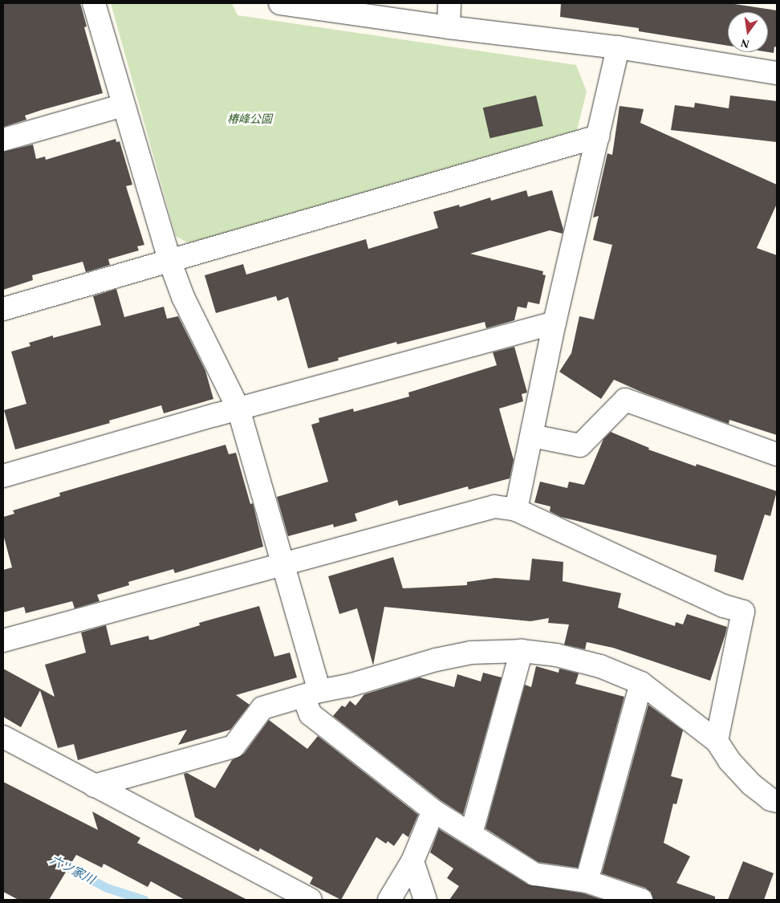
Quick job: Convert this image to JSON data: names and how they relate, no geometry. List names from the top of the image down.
{
  "water": ["六ツ家川"],
  "parks": ["椿峰公園"],
  "north": "bottom"
}
